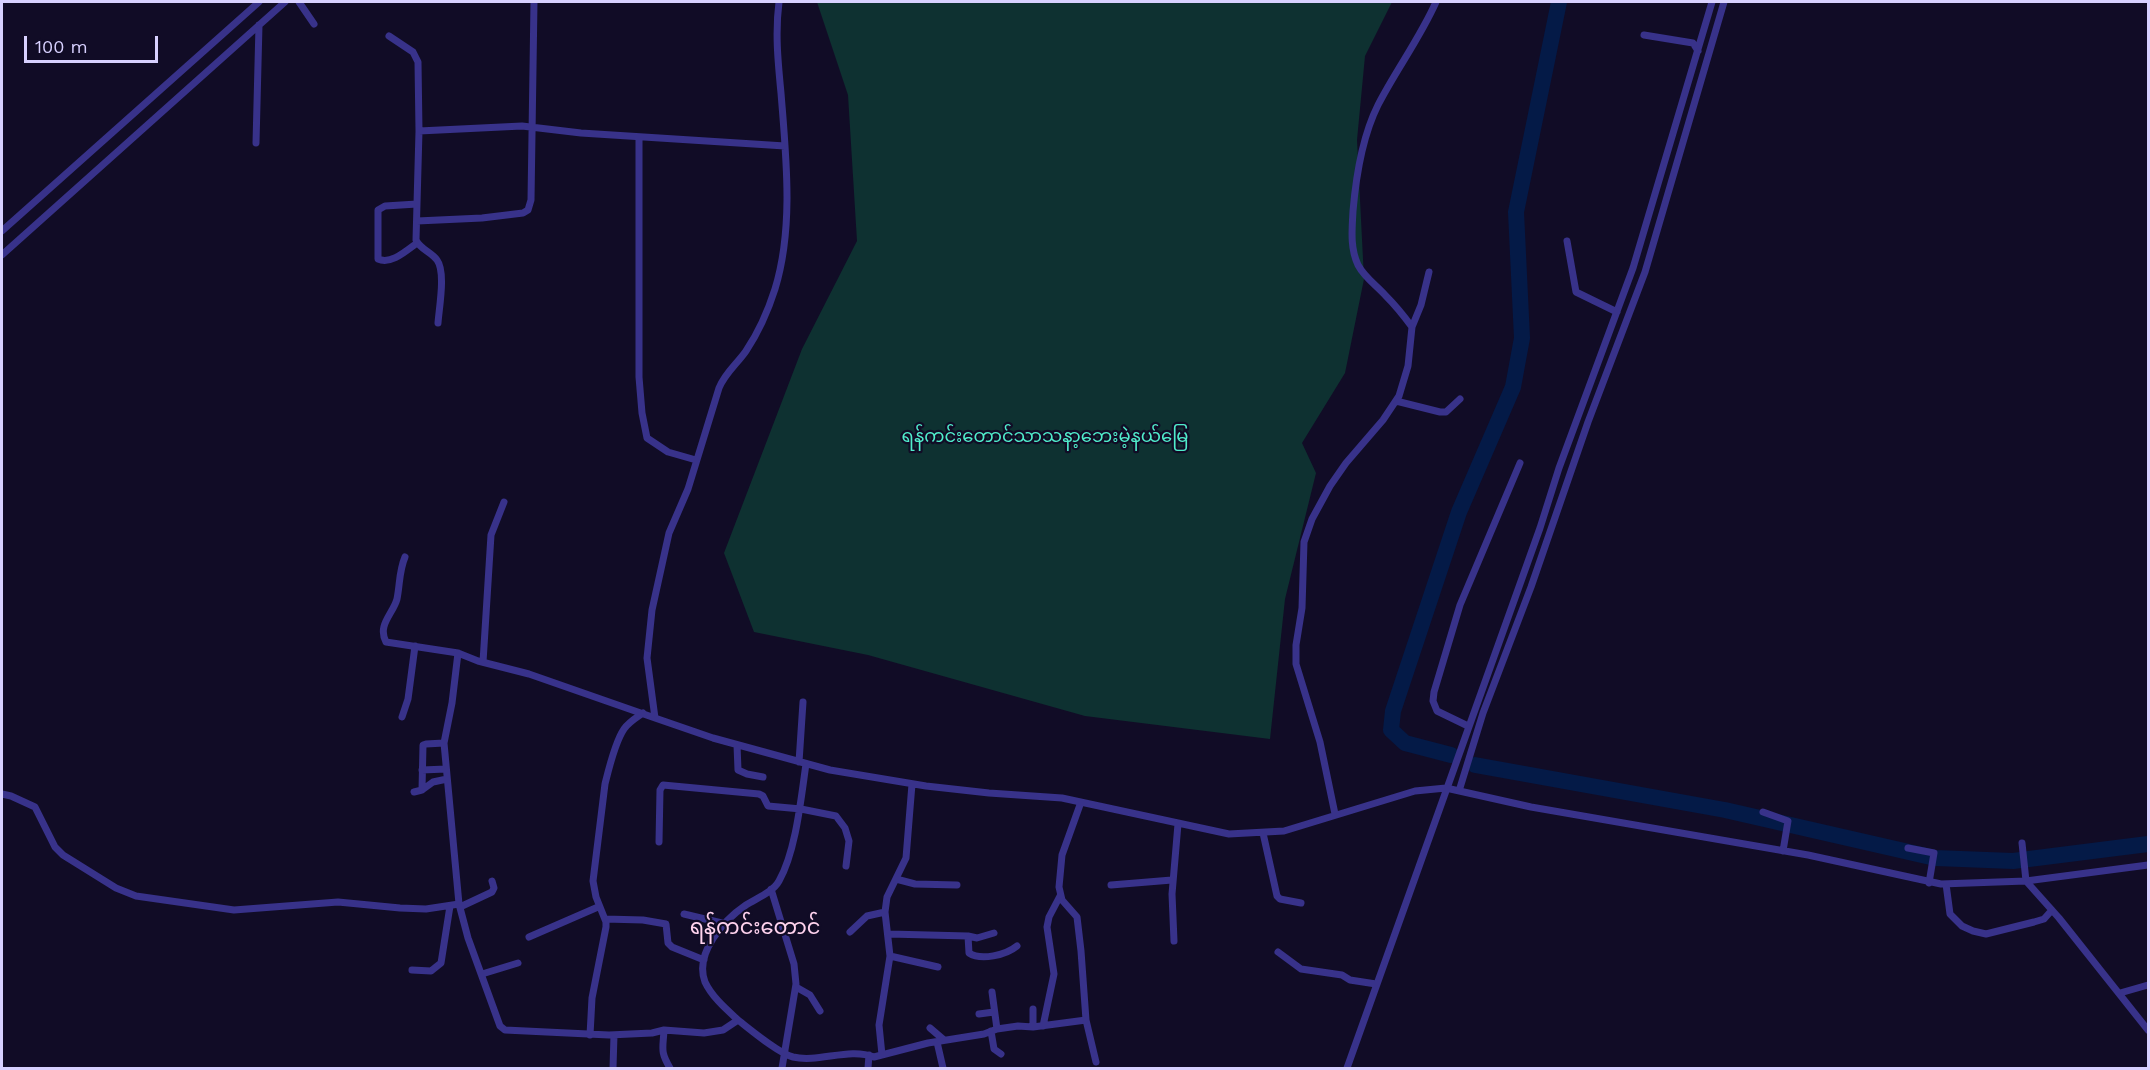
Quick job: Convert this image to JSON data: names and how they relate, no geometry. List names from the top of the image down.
{
  "districts": ["ရန်ကင်းတောင်"],
  "parks": ["ရန်ကင်းတောင်သာသနာ့ဘေးမဲ့နယ်မြေ"],
  "scale_bar": "100 m"
}
